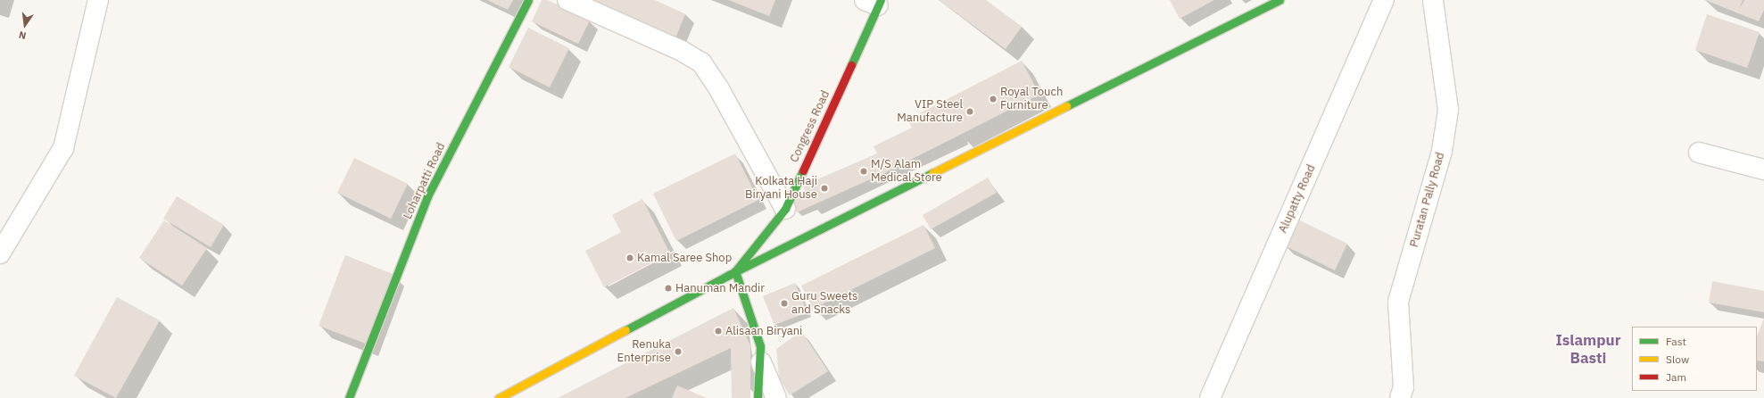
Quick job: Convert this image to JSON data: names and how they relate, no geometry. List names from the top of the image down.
{
  "streets": {
    "street": [
      "Congress Road",
      "Loharpatti Road",
      "Alupatty Road",
      "Puratan Pally Road"
    ]
  },
  "districts": ["Islampur Basti"],
  "places": [
    "Royal Touch Furniture",
    "VIP Steel Manufacture",
    "M/S Alam Medical Store",
    "Kolkata Haji Biryani House",
    "Kamal Saree Shop",
    "Hanuman Mandir",
    "Guru Sweets and Snacks",
    "Alisaan Biryani",
    "Renuka Enterprise"
  ],
  "legend": ["Fast", "Slow", "Jam"],
  "north": "bottom"
}
